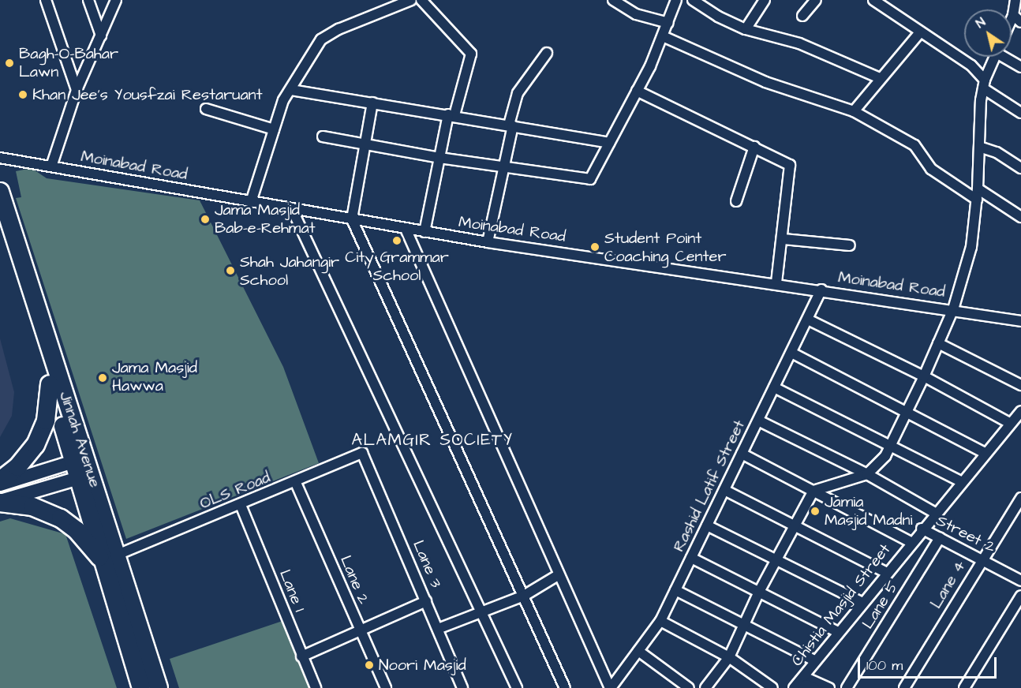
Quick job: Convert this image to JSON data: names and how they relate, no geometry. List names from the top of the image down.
{
  "streets": {
    "highway": ["Jinnah Avenue"],
    "street": [
      "Moinabad Road",
      "Rashid Latif Street",
      "OLS Road",
      "Street 2",
      "Lane 3",
      "Lane 2",
      "Lane 4",
      "Lane 1",
      "Chistia Masjid Street",
      "Lane 5"
    ]
  },
  "crossings": [
    ["Moinabad Road", "Rashid Latif Street"],
    ["Jinnah Avenue", "OLS Road"],
    ["OLS Road", "Lane 3"],
    ["OLS Road", "Lane 2"],
    ["OLS Road", "Lane 1"],
    ["Street 2", "Lane 4"],
    ["Street 2", "Chistia Masjid Street"],
    ["Street 2", "Lane 5"]
  ],
  "districts": ["ALAMGIR SOCIETY"],
  "places": [
    "Bagh-O-Bahar Lawn",
    "Khan Jee's Yousfzai Restaruant",
    "Jama Masjid Bab-e-Rehmat",
    "City Grammar School",
    "Student Point Coaching Center",
    "Shah Jahangir School",
    "Jama Masjid Hawwa",
    "Jamia Masjid Madni",
    "Noori Masjid"
  ],
  "scale_bar": "100 m",
  "north": "top left"
}
